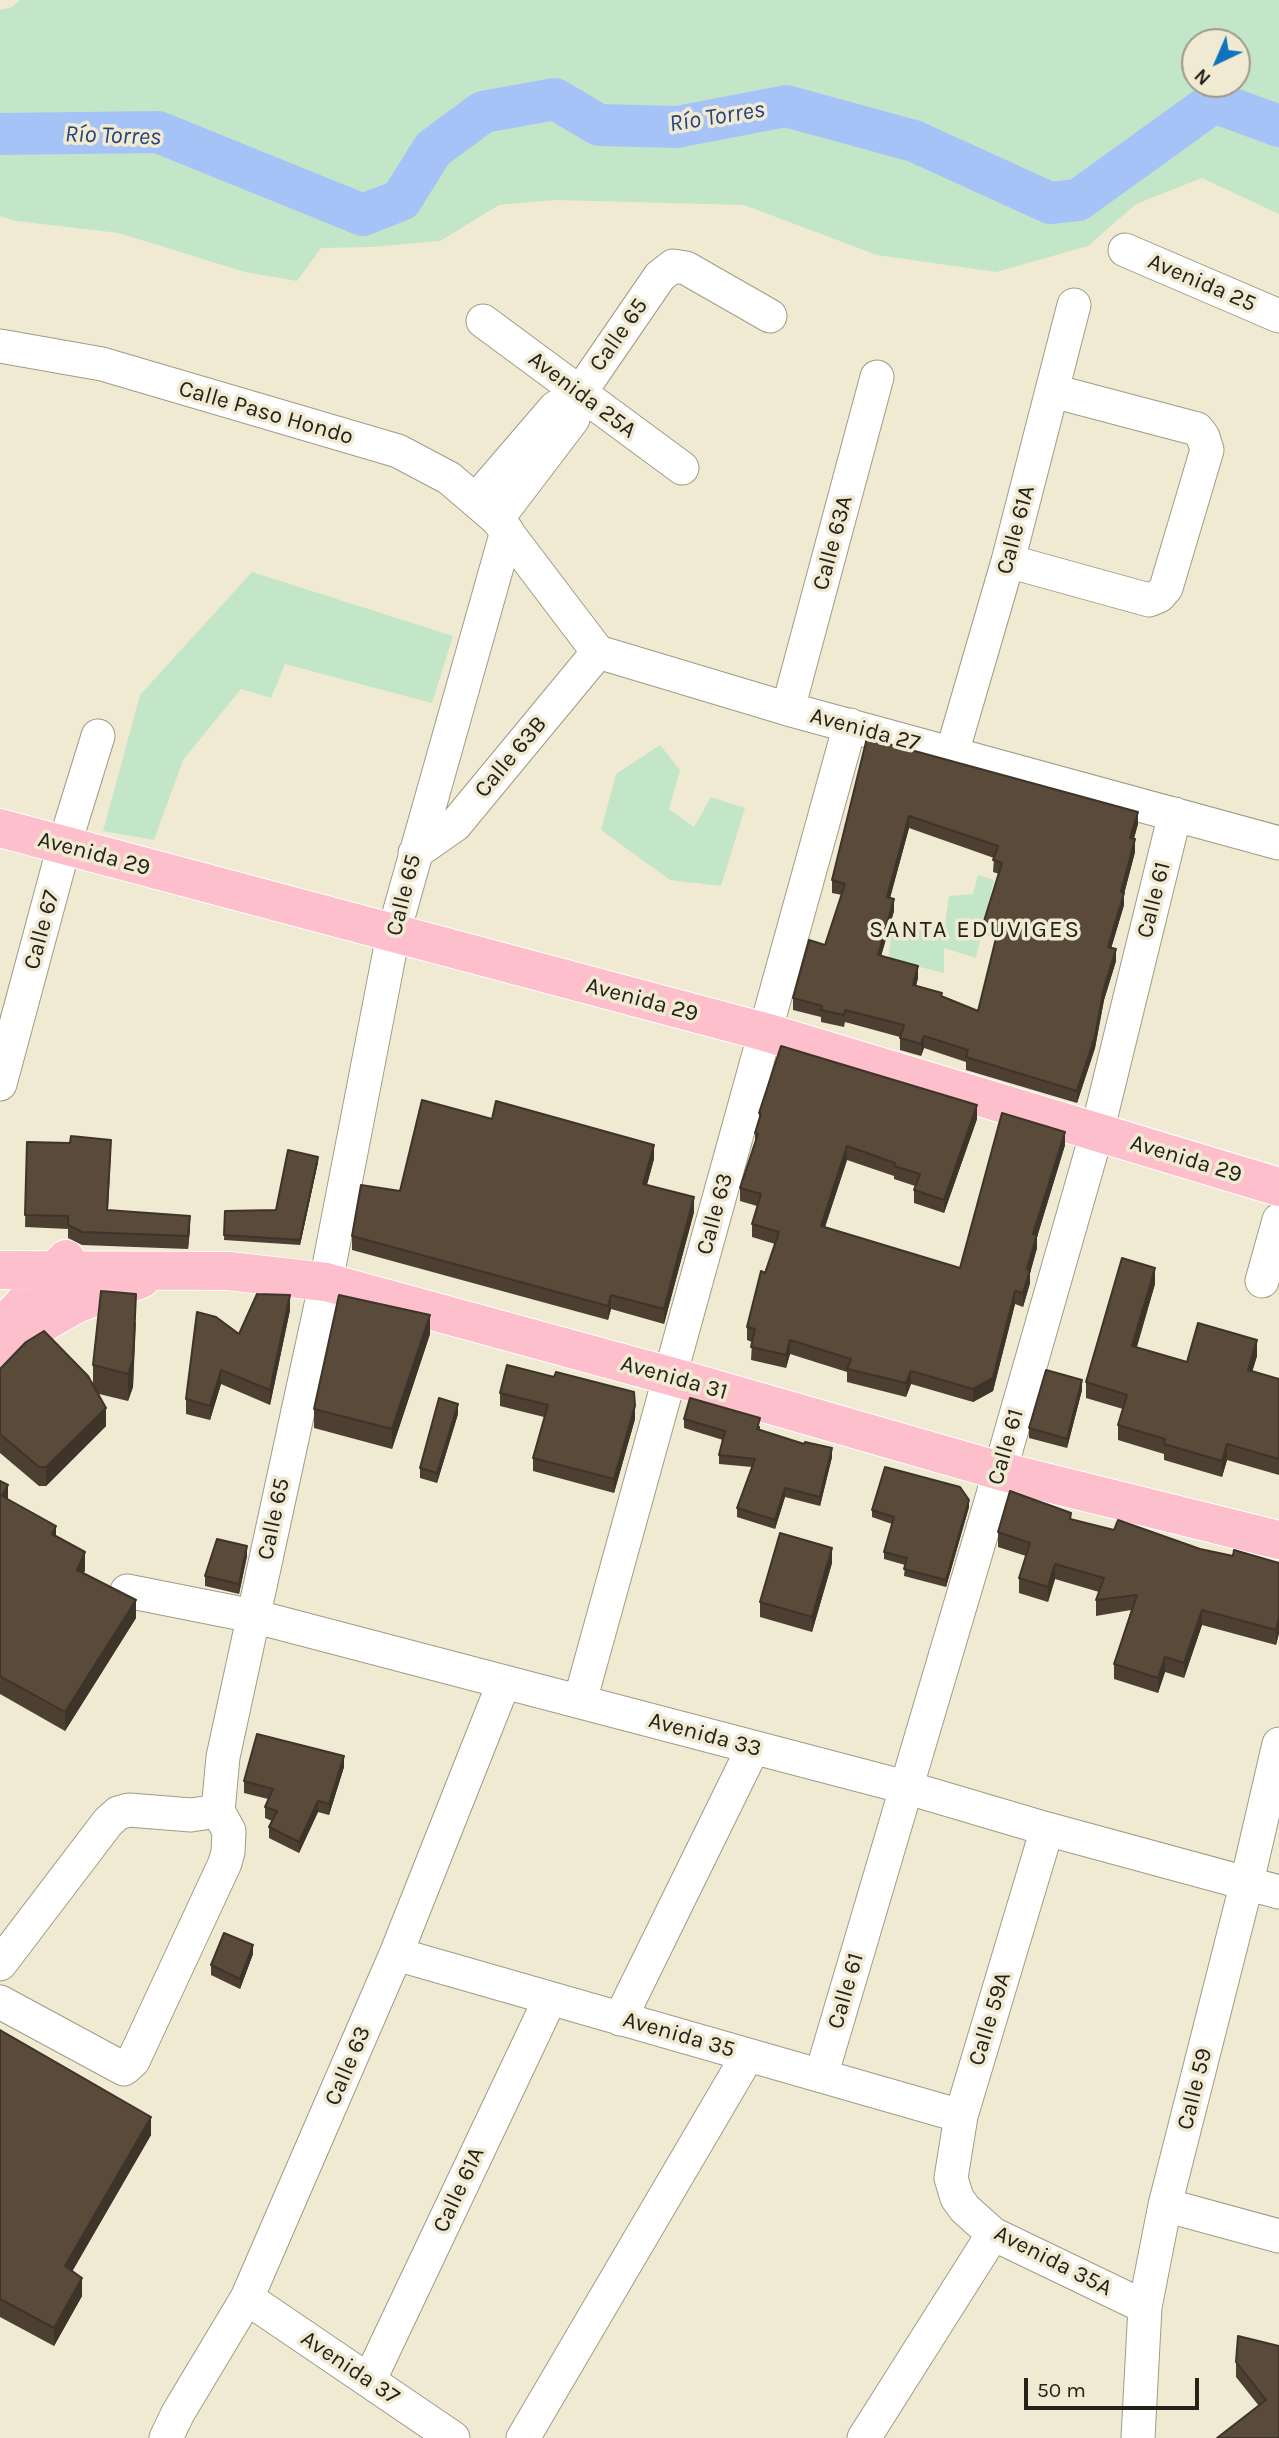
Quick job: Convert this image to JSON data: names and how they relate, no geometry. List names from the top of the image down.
{
  "streets": {
    "main road": ["Avenida 29", "Avenida 31"],
    "street": [
      "Avenida 25",
      "Calle 65",
      "Avenida 25A",
      "Calle Paso Hondo",
      "Calle 61A",
      "Calle 63A",
      "Avenida 27",
      "Calle 63B",
      "Calle 61",
      "Calle 67",
      "Calle 63",
      "Avenida 33",
      "Calle 59A",
      "Avenida 35",
      "Calle 59",
      "Avenida 35A",
      "Avenida 37"
    ]
  },
  "crossings": [
    ["Calle 65", "Avenida 25A"],
    ["Calle 65", "Calle Paso Hondo"],
    ["Calle 65", "Calle 63B"],
    ["Calle 65", "Avenida 29"],
    ["Calle 65", "Avenida 31"],
    ["Calle 65", "Avenida 33"],
    ["Calle 61A", "Avenida 27"],
    ["Calle 61A", "Avenida 35"],
    ["Calle 61A", "Avenida 37"],
    ["Calle 63A", "Avenida 27"],
    ["Avenida 27", "Calle 63B"],
    ["Avenida 27", "Calle 61"],
    ["Avenida 27", "Calle 63"],
    ["Avenida 29", "Calle 61"],
    ["Avenida 29", "Calle 67"],
    ["Avenida 29", "Calle 63"],
    ["Calle 61", "Avenida 31"],
    ["Calle 61", "Avenida 33"],
    ["Calle 61", "Avenida 35"],
    ["Calle 63", "Avenida 31"],
    ["Calle 63", "Avenida 33"],
    ["Calle 63", "Avenida 35"],
    ["Calle 63", "Avenida 37"],
    ["Avenida 33", "Calle 59A"],
    ["Avenida 33", "Calle 59"],
    ["Calle 59A", "Avenida 35"],
    ["Calle 59A", "Avenida 35A"],
    ["Calle 59", "Avenida 35A"]
  ],
  "districts": ["SANTA EDUVIGES"],
  "water": ["Río Torres"],
  "scale_bar": "50 m",
  "north": "bottom left"
}
